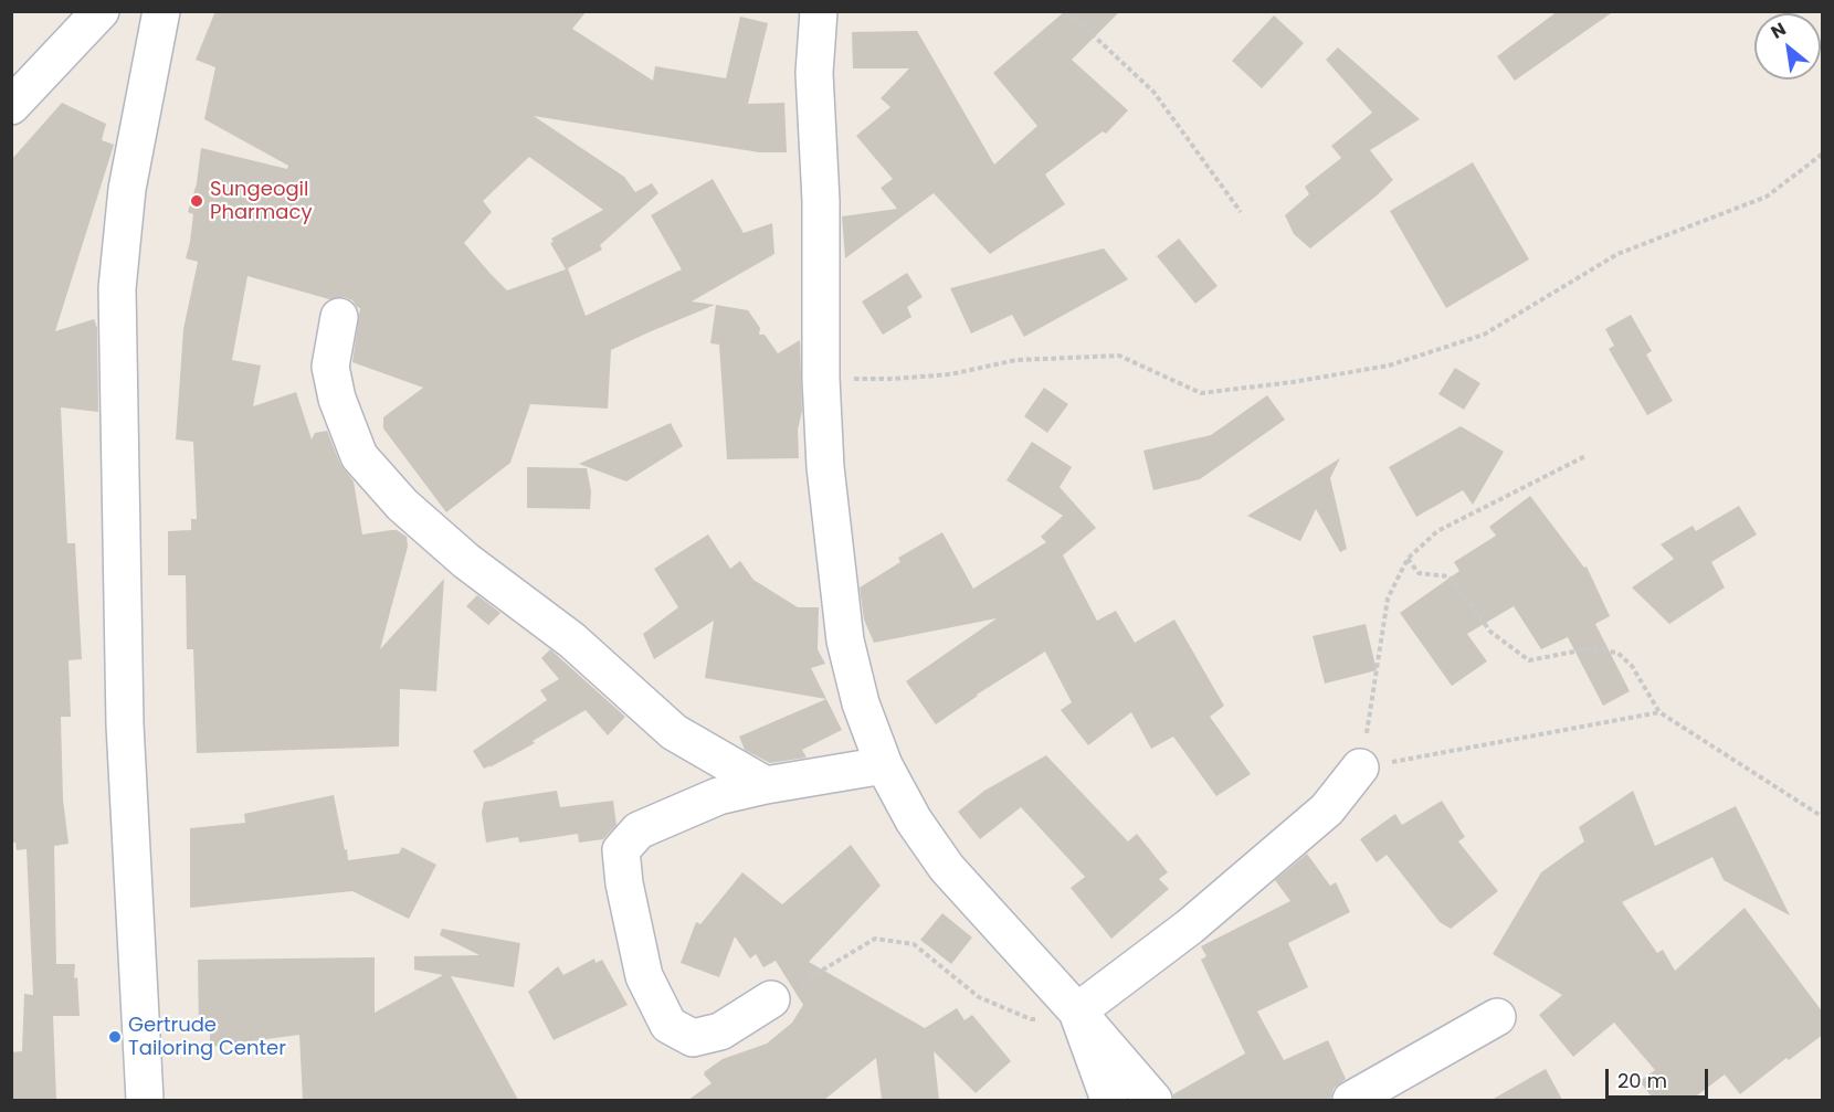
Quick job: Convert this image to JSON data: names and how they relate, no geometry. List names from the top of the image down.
{
  "places": ["Sungeogil Pharmacy", "Gertrude Tailoring Center"],
  "scale_bar": "20 m",
  "north": "top left"
}
